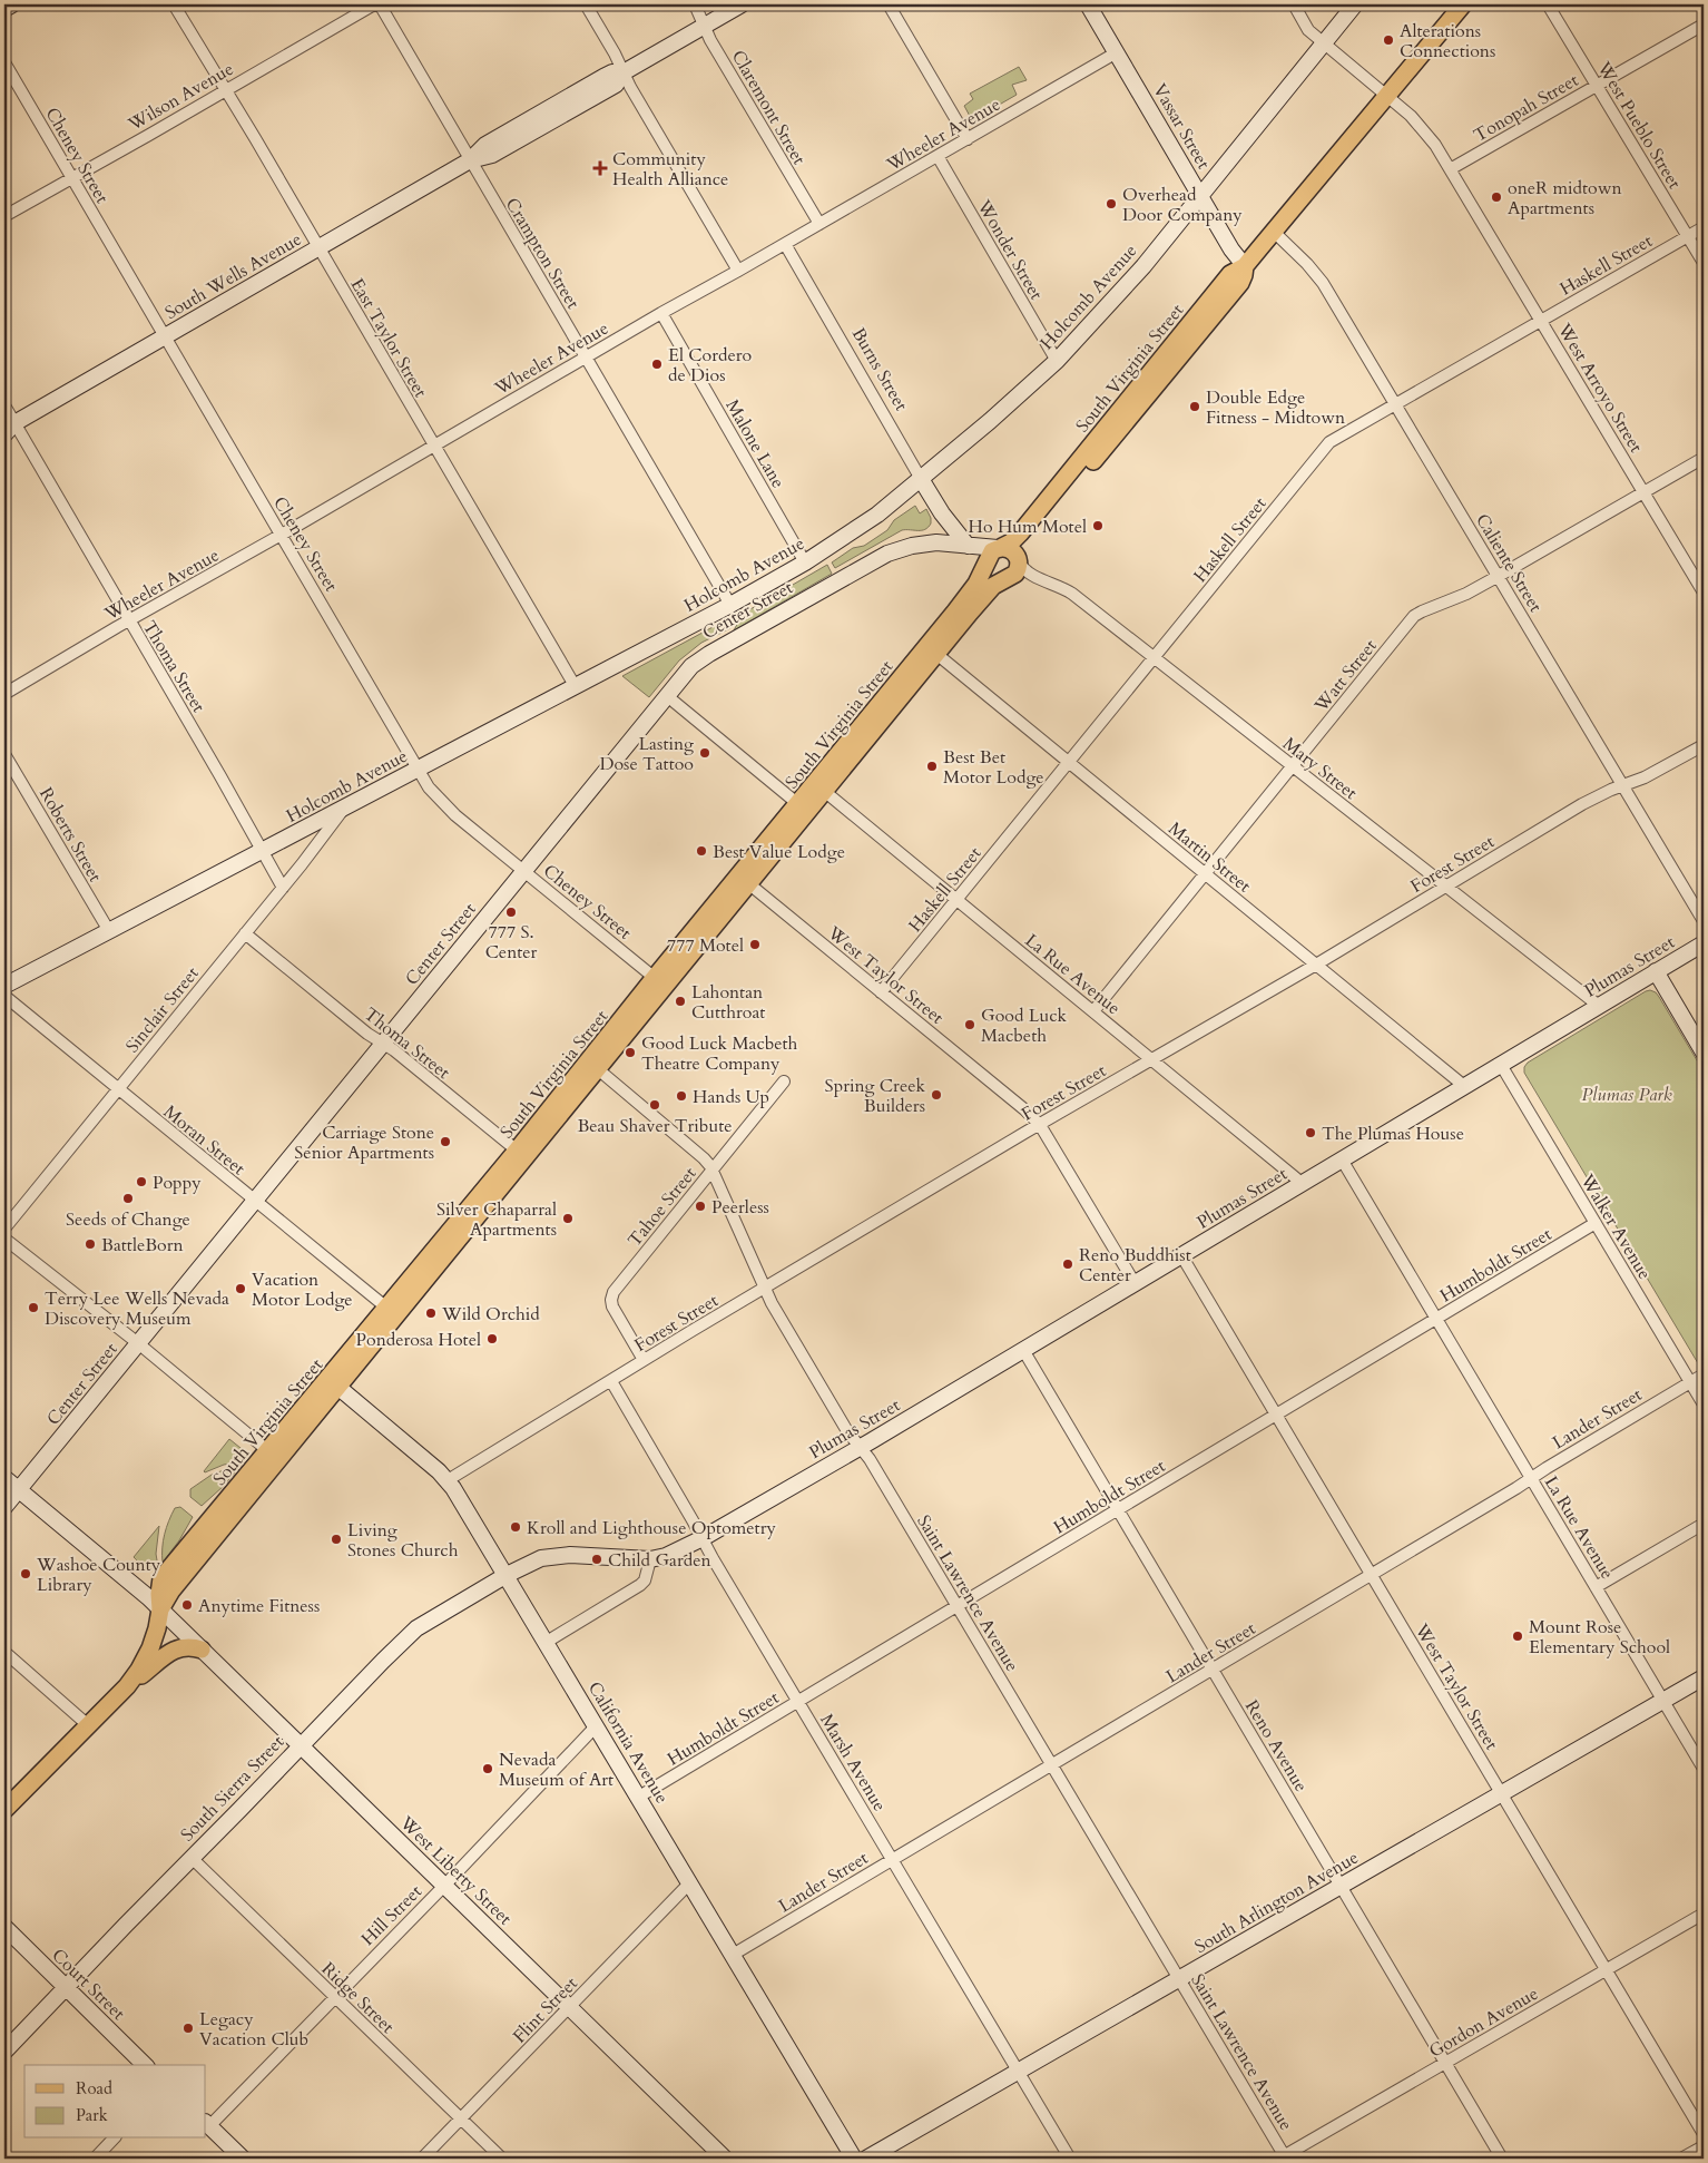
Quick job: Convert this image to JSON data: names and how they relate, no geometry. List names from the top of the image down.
{
  "streets": {
    "main road": ["South Virginia Street"],
    "street": [
      "Wilson Avenue",
      "Claremont Street",
      "Tonopah Street",
      "West Pueblo Street",
      "Vassar Street",
      "Wheeler Avenue",
      "Cheney Street",
      "Wonder Street",
      "Crampton Street",
      "Haskell Street",
      "South Wells Avenue",
      "Holcomb Avenue",
      "East Taylor Street",
      "Burns Street",
      "West Arroyo Street",
      "Malone Lane",
      "Caliente Street",
      "Center Street",
      "Thoma Street",
      "Watt Street",
      "Mary Street",
      "Roberts Street",
      "Martin Street",
      "Forest Street",
      "Plumas Street",
      "La Rue Avenue",
      "West Taylor Street",
      "Sinclair Street",
      "Moran Street",
      "Tahoe Street",
      "Walker Avenue",
      "Humboldt Street",
      "Lander Street",
      "Saint Lawrence Avenue",
      "California Avenue",
      "Reno Avenue",
      "Marsh Avenue",
      "South Sierra Street",
      "West Liberty Street",
      "South Arlington Avenue",
      "Hill Street",
      "Court Street",
      "Ridge Street",
      "Flint Street",
      "Gordon Avenue"
    ]
  },
  "crossings": [
    ["Wilson Avenue", "Cheney Street"],
    ["Wilson Avenue", "East Taylor Street"],
    ["Claremont Street", "Wheeler Avenue"],
    ["Claremont Street", "South Wells Avenue"],
    ["Tonopah Street", "West Pueblo Street"],
    ["Tonopah Street", "West Arroyo Street"],
    ["West Pueblo Street", "Haskell Street"],
    ["Vassar Street", "Wheeler Avenue"],
    ["Vassar Street", "Holcomb Avenue"],
    ["Vassar Street", "South Virginia Street"],
    ["Wheeler Avenue", "Cheney Street"],
    ["Wheeler Avenue", "Wonder Street"],
    ["Wheeler Avenue", "Crampton Street"],
    ["Wheeler Avenue", "East Taylor Street"],
    ["Wheeler Avenue", "Burns Street"],
    ["Wheeler Avenue", "Malone Lane"],
    ["Wheeler Avenue", "Thoma Street"],
    ["Cheney Street", "South Wells Avenue"],
    ["Cheney Street", "Holcomb Avenue"],
    ["Cheney Street", "South Virginia Street"],
    ["Cheney Street", "Center Street"],
    ["Wonder Street", "Holcomb Avenue"],
    ["Crampton Street", "South Wells Avenue"],
    ["Crampton Street", "Holcomb Avenue"],
    ["Haskell Street", "West Arroyo Street"],
    ["Haskell Street", "Caliente Street"],
    ["Haskell Street", "Mary Street"],
    ["Haskell Street", "Martin Street"],
    ["Haskell Street", "La Rue Avenue"],
    ["Haskell Street", "West Taylor Street"],
    ["South Wells Avenue", "East Taylor Street"],
    ["South Wells Avenue", "Thoma Street"],
    ["Holcomb Avenue", "East Taylor Street"],
    ["Holcomb Avenue", "Burns Street"],
    ["Holcomb Avenue", "West Arroyo Street"],
    ["Holcomb Avenue", "Malone Lane"],
    ["Holcomb Avenue", "Thoma Street"],
    ["Holcomb Avenue", "Roberts Street"],
    ["Holcomb Avenue", "Sinclair Street"],
    ["South Virginia Street", "West Arroyo Street"],
    ["South Virginia Street", "Caliente Street"],
    ["South Virginia Street", "Center Street"],
    ["South Virginia Street", "Thoma Street"],
    ["South Virginia Street", "Mary Street"],
    ["South Virginia Street", "Martin Street"],
    ["South Virginia Street", "La Rue Avenue"],
    ["South Virginia Street", "West Taylor Street"],
    ["South Virginia Street", "Moran Street"],
    ["South Virginia Street", "Saint Lawrence Avenue"],
    ["South Virginia Street", "California Avenue"],
    ["South Virginia Street", "West Liberty Street"],
    ["Burns Street", "Center Street"],
    ["West Arroyo Street", "Watt Street"],
    ["Caliente Street", "Watt Street"],
    ["Caliente Street", "Forest Street"],
    ["Center Street", "Thoma Street"],
    ["Center Street", "Mary Street"],
    ["Center Street", "Moran Street"],
    ["Center Street", "West Liberty Street"],
    ["Thoma Street", "Sinclair Street"],
    ["Watt Street", "Mary Street"],
    ["Watt Street", "Martin Street"],
    ["Watt Street", "La Rue Avenue"],
    ["Mary Street", "Forest Street"],
    ["Mary Street", "Plumas Street"],
    ["Martin Street", "Forest Street"],
    ["Martin Street", "Plumas Street"],
    ["Forest Street", "La Rue Avenue"],
    ["Forest Street", "West Taylor Street"],
    ["Forest Street", "Tahoe Street"],
    ["Forest Street", "Saint Lawrence Avenue"],
    ["Forest Street", "California Avenue"],
    ["Forest Street", "Marsh Avenue"],
    ["Plumas Street", "La Rue Avenue"],
    ["Plumas Street", "West Taylor Street"],
    ["Plumas Street", "Walker Avenue"],
    ["Plumas Street", "Saint Lawrence Avenue"],
    ["Plumas Street", "California Avenue"],
    ["Plumas Street", "Reno Avenue"],
    ["Plumas Street", "Marsh Avenue"],
    ["Plumas Street", "South Sierra Street"],
    ["La Rue Avenue", "Humboldt Street"],
    ["La Rue Avenue", "Lander Street"],
    ["La Rue Avenue", "South Arlington Avenue"],
    ["West Taylor Street", "Humboldt Street"],
    ["West Taylor Street", "Lander Street"],
    ["West Taylor Street", "South Arlington Avenue"],
    ["West Taylor Street", "Gordon Avenue"],
    ["Sinclair Street", "Moran Street"],
    ["Tahoe Street", "Saint Lawrence Avenue"],
    ["Walker Avenue", "Humboldt Street"],
    ["Walker Avenue", "Lander Street"],
    ["Humboldt Street", "Saint Lawrence Avenue"],
    ["Humboldt Street", "California Avenue"],
    ["Humboldt Street", "Reno Avenue"],
    ["Humboldt Street", "Marsh Avenue"],
    ["Lander Street", "Saint Lawrence Avenue"],
    ["Lander Street", "California Avenue"],
    ["Lander Street", "Reno Avenue"],
    ["Lander Street", "Marsh Avenue"],
    ["Saint Lawrence Avenue", "South Arlington Avenue"],
    ["Saint Lawrence Avenue", "Gordon Avenue"],
    ["California Avenue", "South Sierra Street"],
    ["California Avenue", "Hill Street"],
    ["California Avenue", "Flint Street"],
    ["Reno Avenue", "South Arlington Avenue"],
    ["Reno Avenue", "Gordon Avenue"],
    ["Marsh Avenue", "South Arlington Avenue"],
    ["South Sierra Street", "West Liberty Street"],
    ["South Sierra Street", "Court Street"],
    ["South Sierra Street", "Ridge Street"],
    ["West Liberty Street", "Hill Street"],
    ["West Liberty Street", "Flint Street"],
    ["Hill Street", "Ridge Street"],
    ["Ridge Street", "Flint Street"]
  ],
  "parks": ["Plumas Park"],
  "places": {
    "other": [
      "Alterations Connections",
      "oneR midtown Apartments",
      "Overhead Door Company",
      "El Cordero de Dios",
      "Double Edge Fitness - Midtown",
      "Ho Hum Motel",
      "Lasting Dose Tattoo",
      "Best Bet Motor Lodge",
      "Best Value Lodge",
      "777 S. Center",
      "777 Motel",
      "Lahontan Cutthroat",
      "Good Luck Macbeth",
      "Good Luck Macbeth Theatre Company",
      "Spring Creek Builders",
      "Hands Up",
      "Beau Shaver Tribute",
      "The Plumas House",
      "Carriage Stone Senior Apartments",
      "Poppy",
      "Seeds of Change",
      "Peerless",
      "Silver Chaparral Apartments",
      "BattleBorn",
      "Reno Buddhist Center",
      "Vacation Motor Lodge",
      "Terry Lee Wells Nevada Discovery Museum",
      "Wild Orchid",
      "Ponderosa Hotel",
      "Kroll and Lighthouse Optometry",
      "Living Stones Church",
      "Child Garden",
      "Washoe County Library",
      "Anytime Fitness",
      "Mount Rose Elementary School",
      "Nevada Museum of Art",
      "Legacy Vacation Club"
    ],
    "health": ["Community Health Alliance"]
  },
  "legend": ["Road", "Park"]
}
